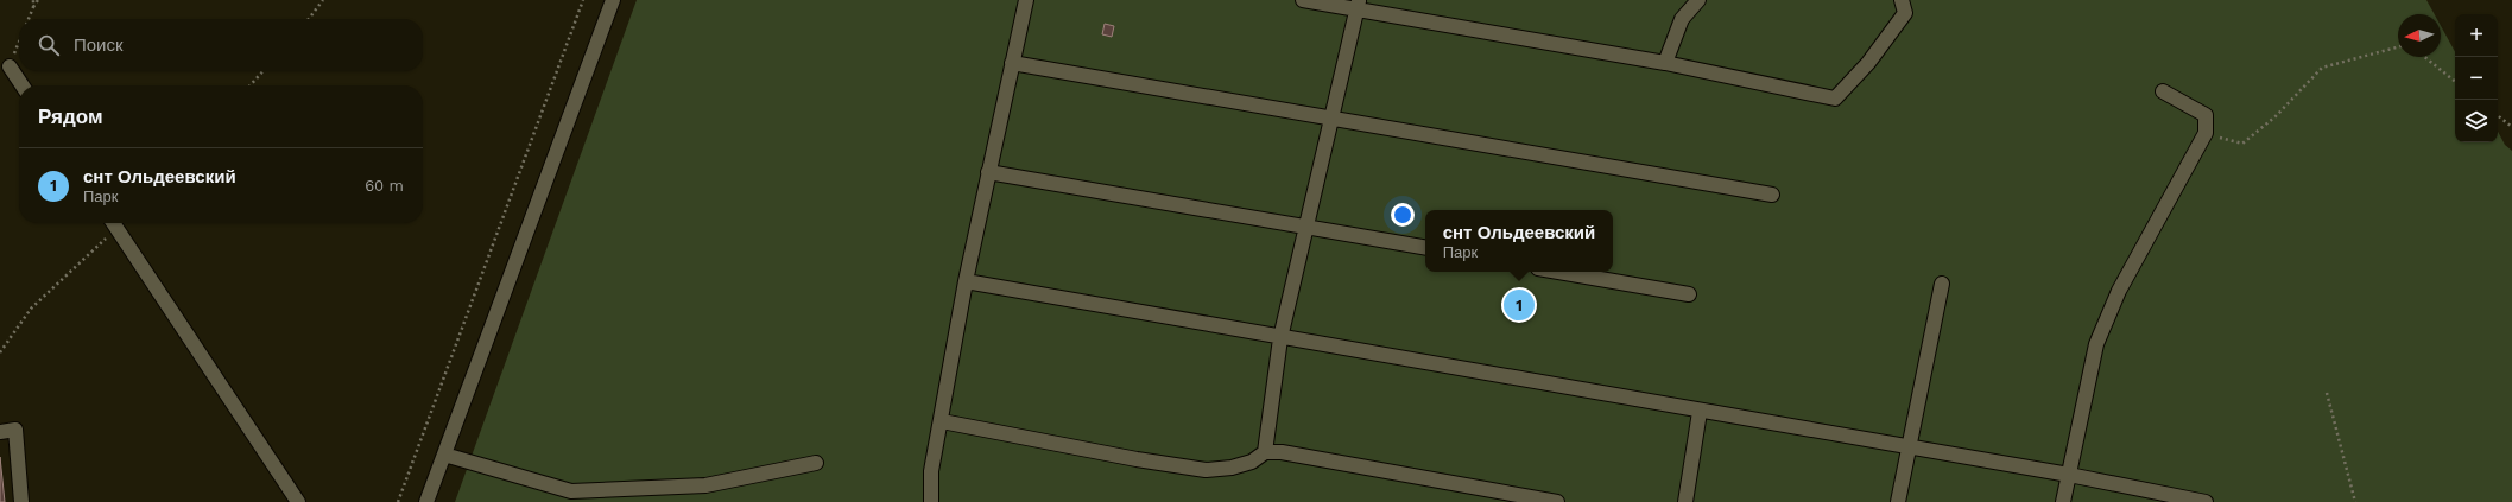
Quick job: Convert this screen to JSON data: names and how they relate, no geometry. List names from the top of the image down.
{
  "north": "left",
  "page": {
    "map_buttons": ["+", "−"],
    "search": "Поиск",
    "heading": "Рядом",
    "list": [
      {
        "mark": "1",
        "name": "снт Ольдеевский",
        "note": "Парк",
        "value": "60 m"
      }
    ],
    "popup": ["снт Ольдеевский", "Парк"],
    "pins": "1"
  }
}
